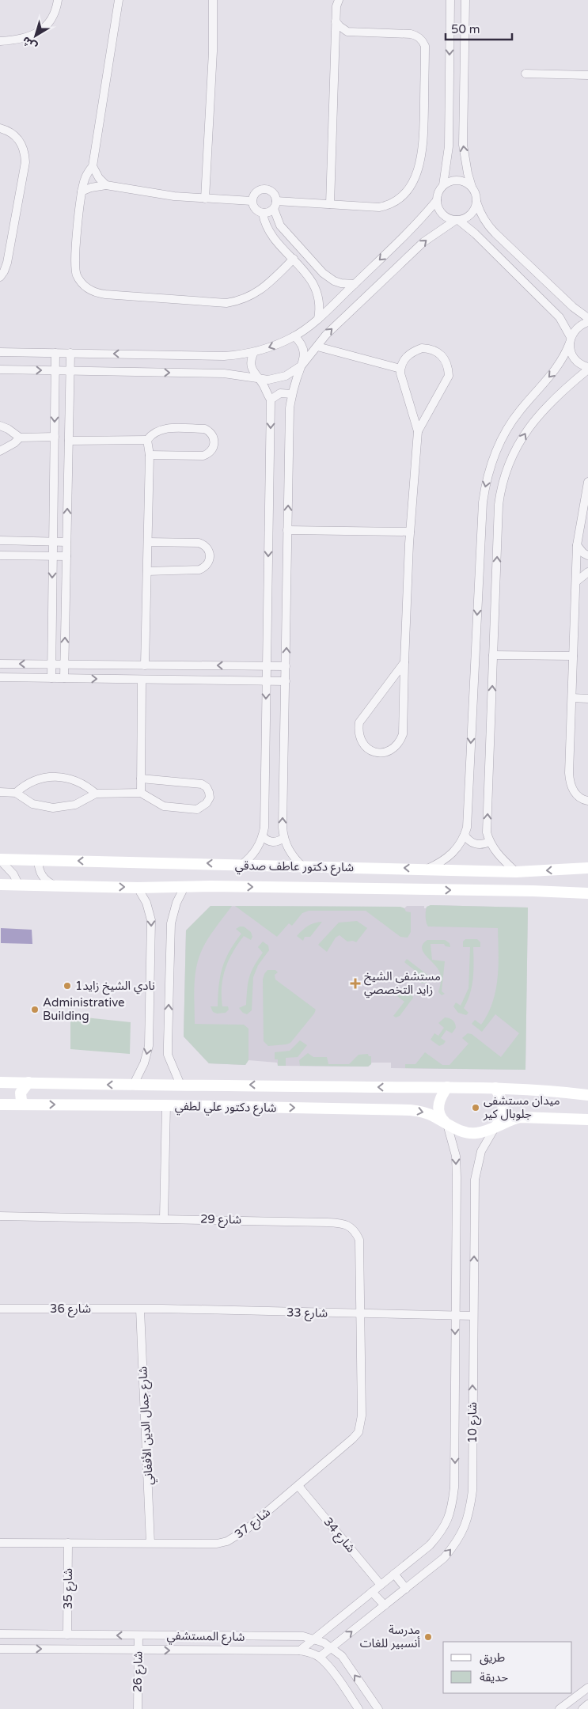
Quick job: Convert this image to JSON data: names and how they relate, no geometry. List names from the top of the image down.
{
  "streets": {
    "street": [
      "شارع دكتور عاطف صدقي",
      "شارع دكتور علي لطفي",
      "شارع 29",
      "شارع 36",
      "شارع 33",
      "شارع 10",
      "شارع جمال الدين الأفغاني",
      "شارع 37",
      "شارع 34",
      "شارع 35",
      "شارع المستشفي",
      "شارع 26"
    ]
  },
  "crossings": [
    ["شارع دكتور علي لطفي", "شارع 10"],
    ["شارع 29", "شارع 33"],
    ["شارع 29", "شارع 37"],
    ["شارع 36", "شارع 33"],
    ["شارع 36", "شارع جمال الدين الأفغاني"],
    ["شارع 33", "شارع 10"],
    ["شارع 33", "شارع جمال الدين الأفغاني"],
    ["شارع 33", "شارع 37"],
    ["شارع 10", "شارع 34"],
    ["شارع 10", "شارع المستشفي"],
    ["شارع جمال الدين الأفغاني", "شارع 37"],
    ["شارع 37", "شارع 34"],
    ["شارع 37", "شارع 35"],
    ["شارع 35", "شارع المستشفي"],
    ["شارع المستشفي", "شارع 26"]
  ],
  "places": {
    "health": ["مستشفى الشيخ زايد التخصصي"],
    "other": [
      "نادي الشيخ زايد1",
      "Administrative Building",
      "ميدان مستشفى جلوبال كير",
      "مدرسة أنسبير للغات"
    ]
  },
  "legend": ["طريق", "حديقة"],
  "scale_bar": "50 m",
  "north": "bottom left"
}
